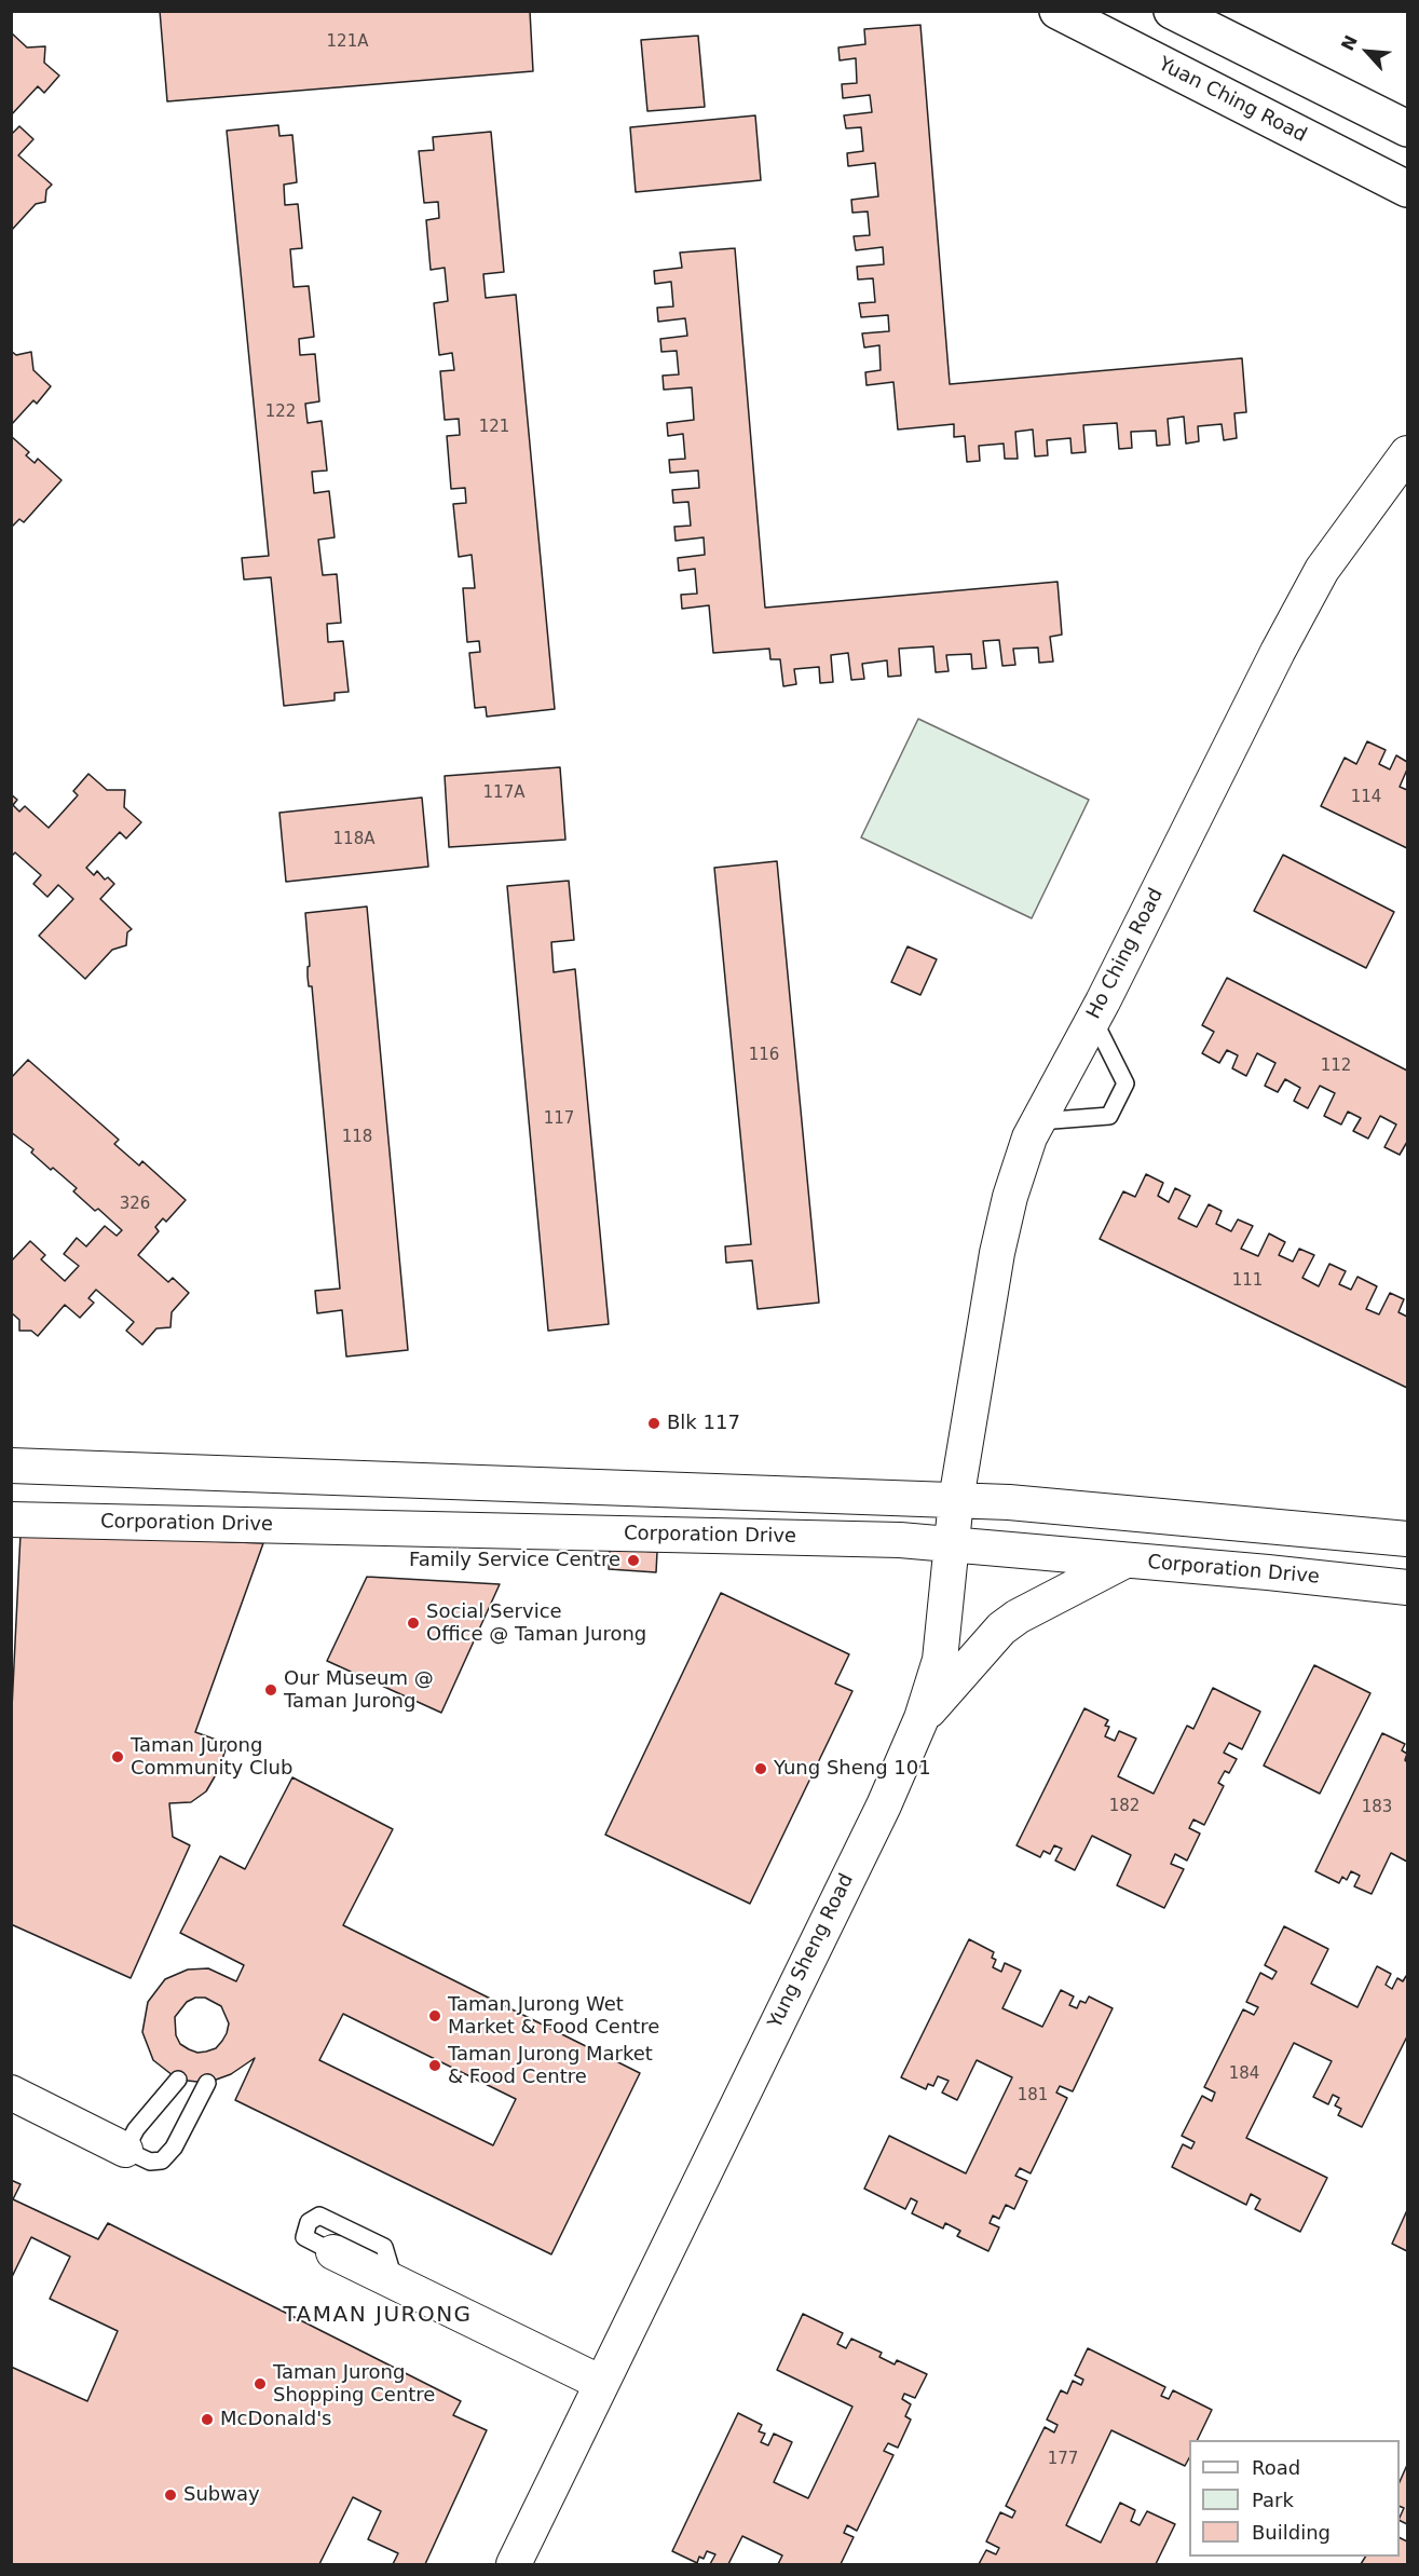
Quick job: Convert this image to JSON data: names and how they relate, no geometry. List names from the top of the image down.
{
  "streets": {
    "street": [
      "Yuan Ching Road",
      "Ho Ching Road",
      "Corporation Drive",
      "Yung Sheng Road"
    ]
  },
  "crossings": [
    ["Ho Ching Road", "Yung Sheng Road"],
    ["Corporation Drive", "Yung Sheng Road"]
  ],
  "districts": ["TAMAN JURONG"],
  "places": [
    "Blk 117",
    "Family Service Centre",
    "Social Service Office @ Taman Jurong",
    "Our Museum @ Taman Jurong",
    "Taman Jurong Community Club",
    "Yung Sheng 101",
    "Taman Jurong Wet Market & Food Centre",
    "Taman Jurong Market & Food Centre",
    "Taman Jurong Shopping Centre",
    "McDonald's",
    "Subway"
  ],
  "house_numbers": [
    "121A",
    "122",
    "121",
    "117A",
    "114",
    "118A",
    "116",
    "112",
    "117",
    "118",
    "326",
    "111",
    "182",
    "183",
    "184",
    "181",
    "177"
  ],
  "legend": ["Road", "Park", "Building"],
  "north": "top left"
}
